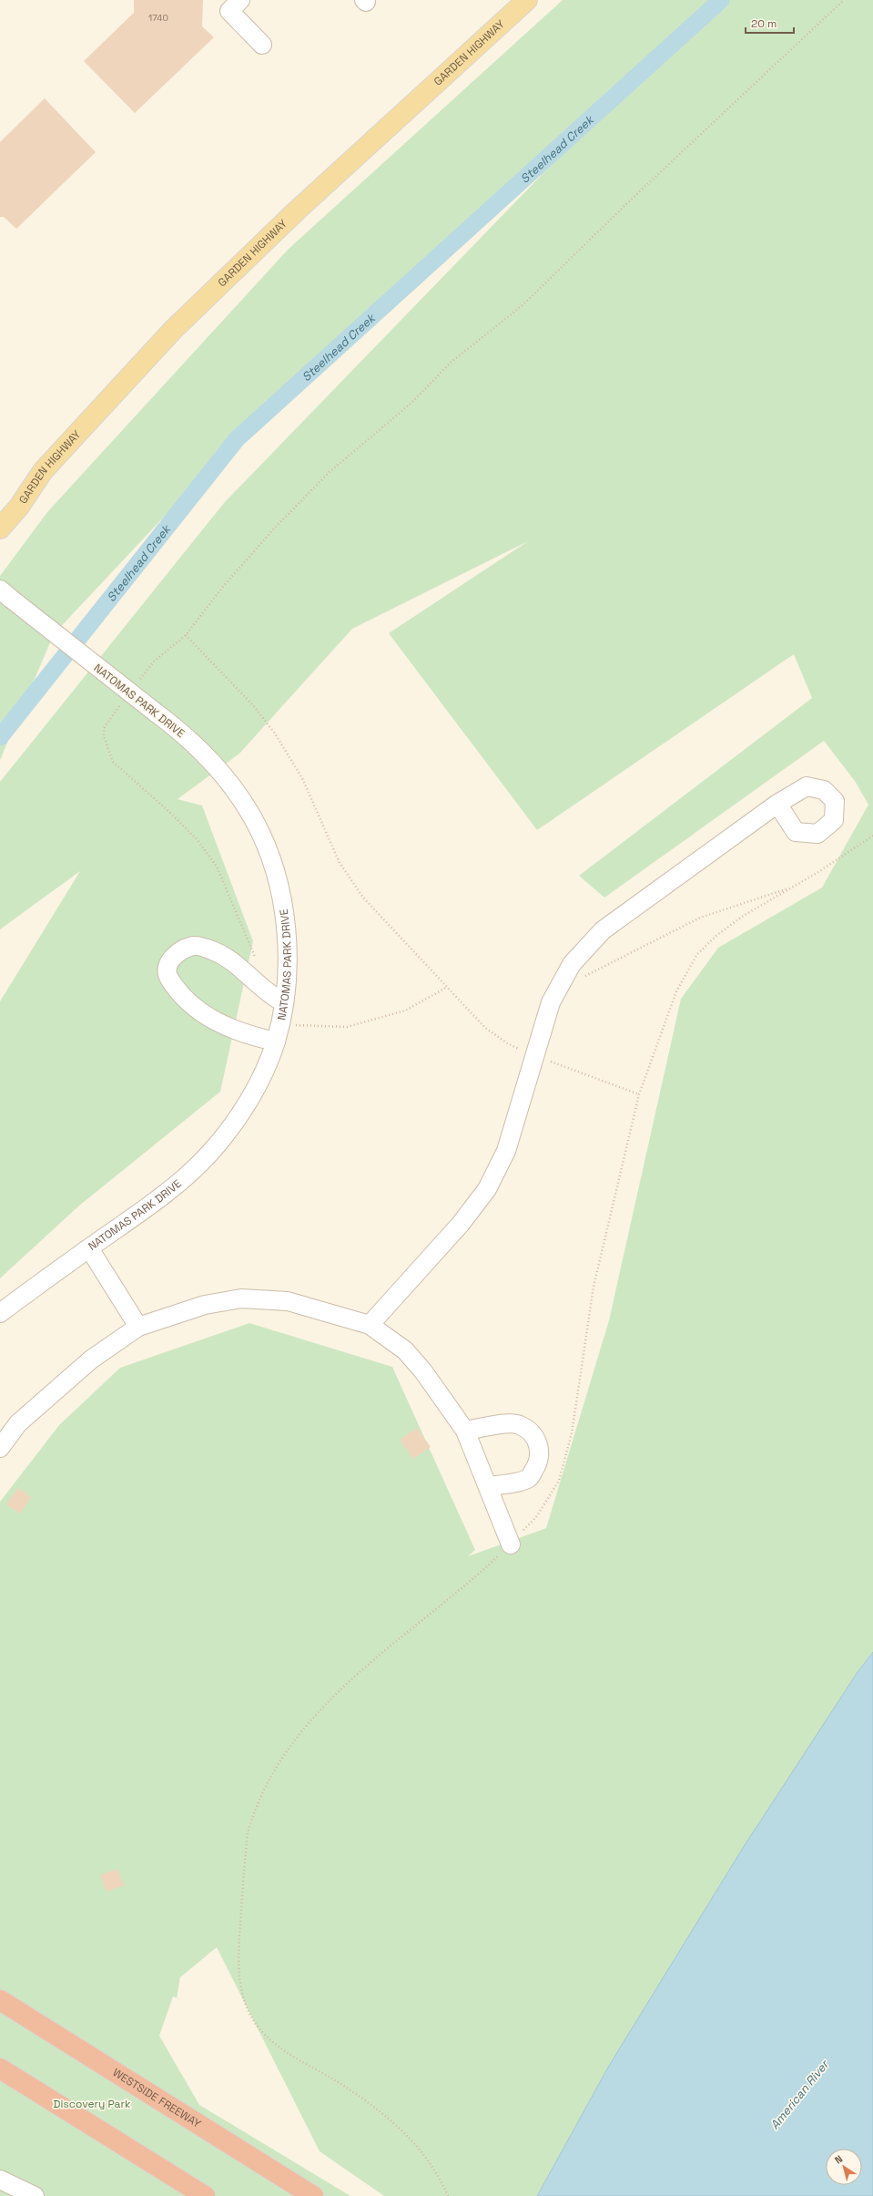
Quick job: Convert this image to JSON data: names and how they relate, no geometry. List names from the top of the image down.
{
  "streets": {
    "highway": ["WESTSIDE FREEWAY"],
    "main road": ["GARDEN HIGHWAY"],
    "street": ["NATOMAS PARK DRIVE"]
  },
  "water": ["Steelhead Creek", "American River"],
  "parks": ["Discovery Park"],
  "house_numbers": ["1740"],
  "scale_bar": "20 m",
  "north": "top left"
}
